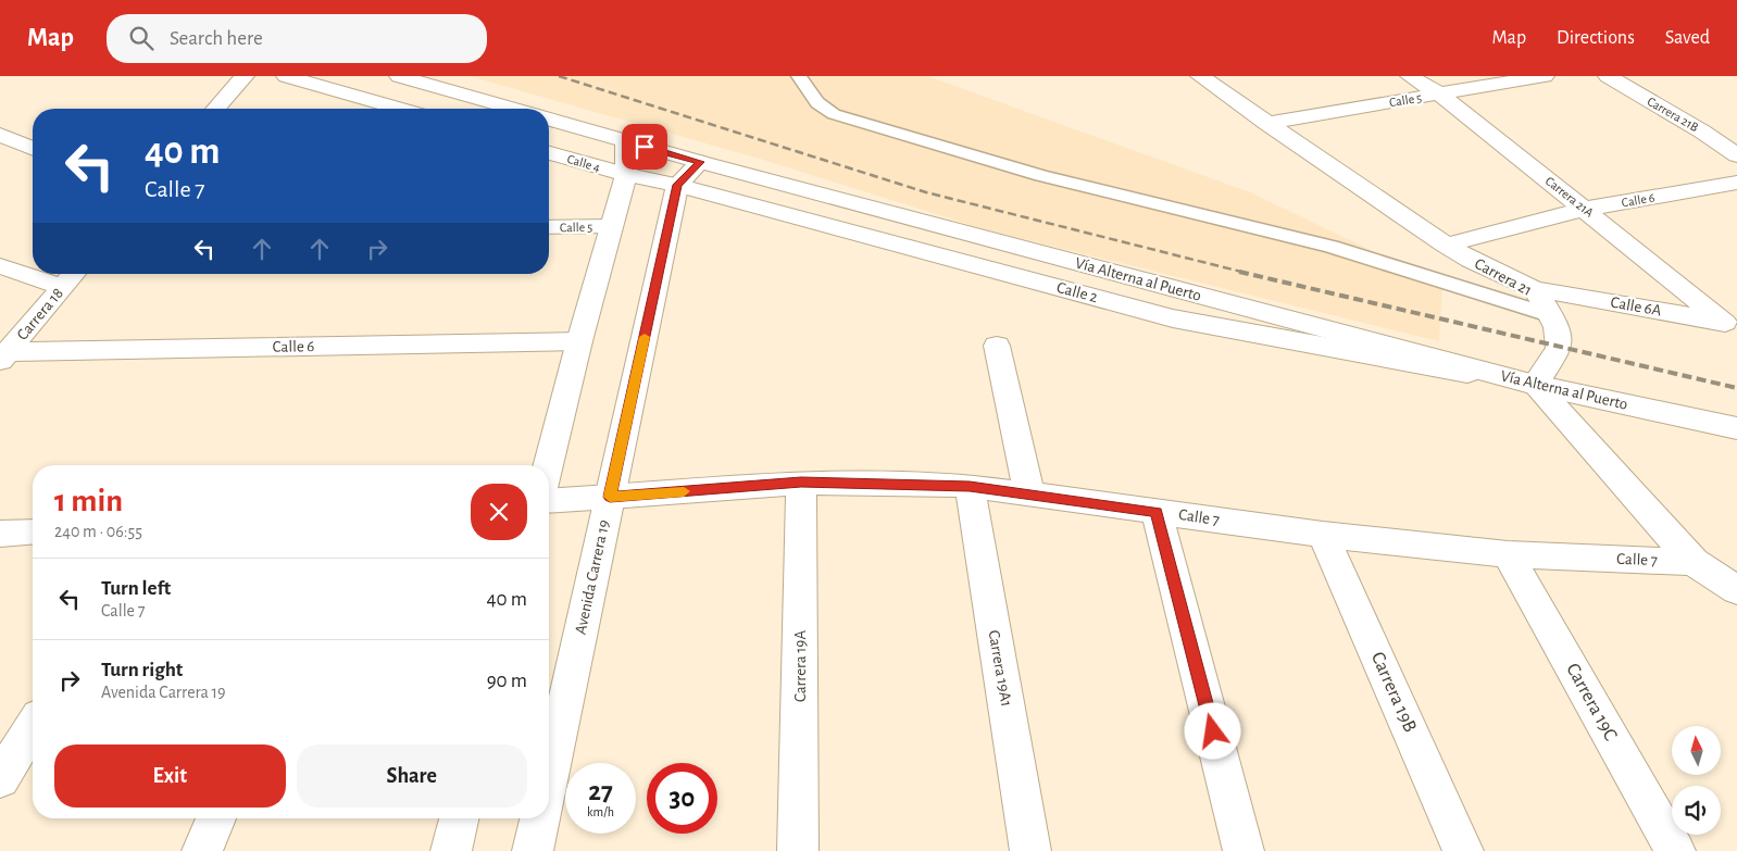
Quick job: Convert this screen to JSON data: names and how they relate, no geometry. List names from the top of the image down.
{
  "streets": {
    "street": [
      "Calle 5",
      "Carrera 21B",
      "Calle 4",
      "Carrera 21A",
      "Calle 6",
      "Carrera 21",
      "Vía Alterna al Puerto",
      "Calle 2",
      "Calle 6A",
      "Carrera 18",
      "Calle 7",
      "Avenida Carrera 19",
      "Carrera 19A",
      "Carrera 19A1",
      "Carrera 19B",
      "Carrera 19C"
    ]
  },
  "crossings": [
    ["Calle 5", "Carrera 21A"],
    ["Calle 5", "Carrera 21"],
    ["Calle 4", "Calle 2"],
    ["Carrera 21A", "Calle 6"],
    ["Carrera 21A", "Calle 6A"],
    ["Calle 6", "Carrera 21"],
    ["Calle 6", "Carrera 18"],
    ["Carrera 21", "Vía Alterna al Puerto"],
    ["Carrera 21", "Calle 2"],
    ["Carrera 21", "Calle 6A"],
    ["Vía Alterna al Puerto", "Calle 2"],
    ["Calle 2", "Avenida Carrera 19"],
    ["Calle 7", "Avenida Carrera 19"],
    ["Calle 7", "Carrera 19A"],
    ["Calle 7", "Carrera 19A1"],
    ["Calle 7", "Carrera 19B"],
    ["Calle 7", "Carrera 19C"]
  ],
  "north": "top",
  "page": {
    "header": "Map",
    "search": "Search here",
    "nav": ["Map", "Directions", "Saved"],
    "turn": ["40 m", "Calle 7"],
    "heading": ["1 min", "240 m · 06:55"],
    "list": [
      {
        "name": "Turn left",
        "note": "Calle 7",
        "value": "40 m"
      },
      {
        "name": "Turn right",
        "note": "Avenida Carrera 19",
        "value": "90 m"
      }
    ],
    "buttons": ["Exit", "Share"],
    "speed": "27 km/h",
    "limit": "30"
  }
}
